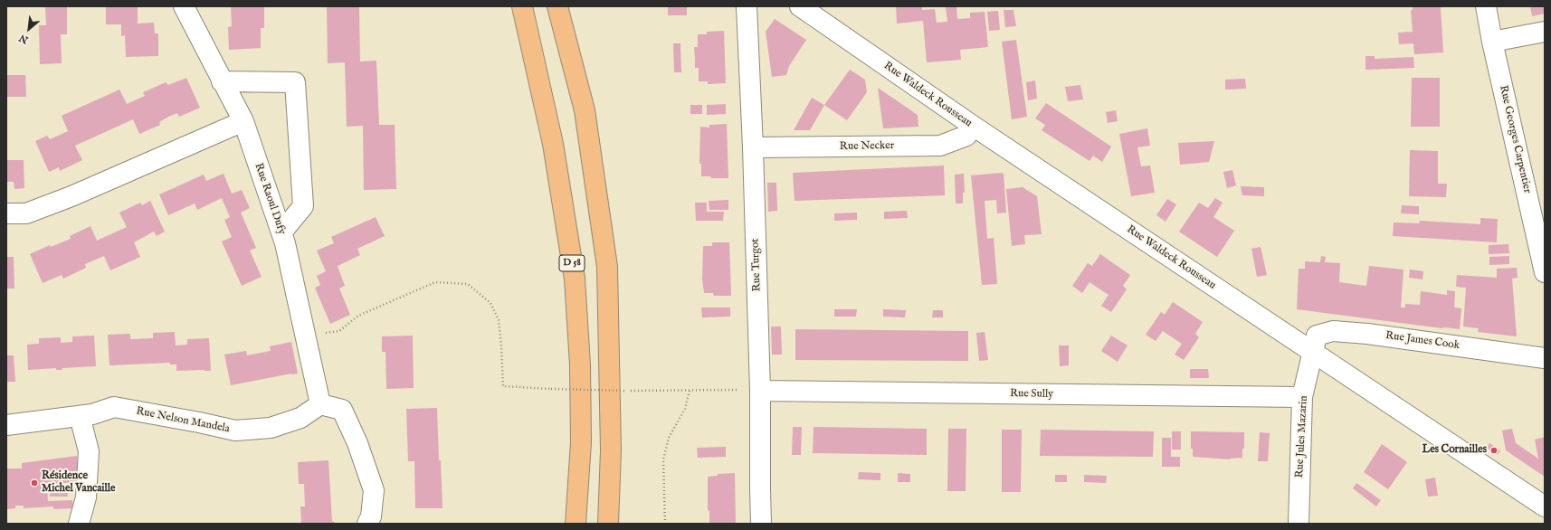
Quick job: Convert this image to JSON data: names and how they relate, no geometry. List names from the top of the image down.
{
  "streets": {
    "highway": ["D 58"],
    "street": [
      "Rue Waldeck Rousseau",
      "Rue Georges Carpentier",
      "Rue Necker",
      "Rue Raoul Dufy",
      "Rue Turgot",
      "Rue James Cook",
      "Rue Sully",
      "Rue Nelson Mandela",
      "Rue Jules Mazarin"
    ]
  },
  "crossings": [
    ["Rue Waldeck Rousseau", "Rue Necker"],
    ["Rue Waldeck Rousseau", "Rue James Cook"],
    ["Rue Waldeck Rousseau", "Rue Jules Mazarin"],
    ["Rue Necker", "Rue Turgot"],
    ["Rue Raoul Dufy", "Rue Nelson Mandela"],
    ["Rue Turgot", "Rue Sully"],
    ["Rue James Cook", "Rue Jules Mazarin"],
    ["Rue Sully", "Rue Jules Mazarin"]
  ],
  "places": ["Les Cornailles", "Résidence Michel Vancaille"],
  "north": "bottom left"
}
